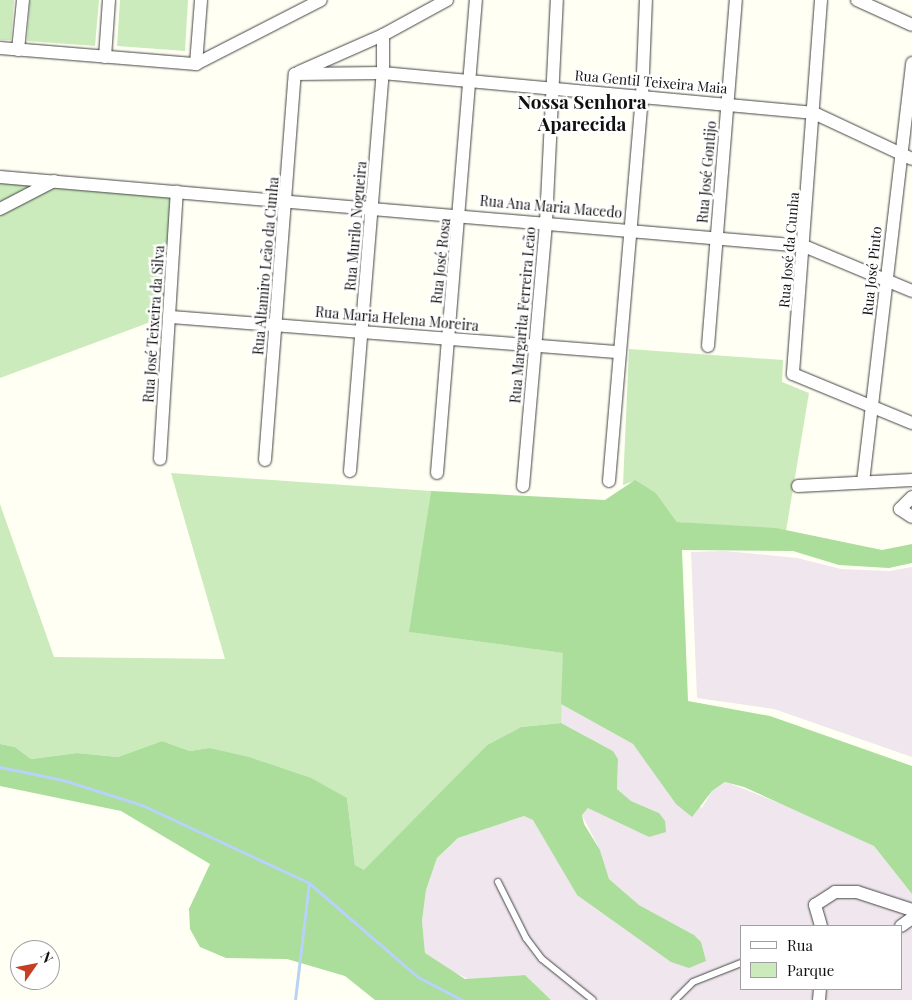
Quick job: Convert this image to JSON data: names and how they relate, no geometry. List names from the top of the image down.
{
  "streets": {
    "street": [
      "Rua Gentil Teixeira Maia",
      "Rua José Gontijo",
      "Rua Ana Maria Macedo",
      "Rua Murilo Nogueira",
      "Rua José da Cunha",
      "Rua José Rosa",
      "Rua Altamiro Leão da Cunha",
      "Rua José Pinto",
      "Rua Margarita Ferreira Leão",
      "Rua Maria Helena Moreira",
      "Rua José Teixeira da Silva"
    ]
  },
  "crossings": [
    ["Rua Gentil Teixeira Maia", "Rua José Gontijo"],
    ["Rua Gentil Teixeira Maia", "Rua Murilo Nogueira"],
    ["Rua Gentil Teixeira Maia", "Rua José da Cunha"],
    ["Rua Gentil Teixeira Maia", "Rua José Rosa"],
    ["Rua Gentil Teixeira Maia", "Rua Altamiro Leão da Cunha"],
    ["Rua Gentil Teixeira Maia", "Rua José Pinto"],
    ["Rua Gentil Teixeira Maia", "Rua Margarita Ferreira Leão"],
    ["Rua José Gontijo", "Rua Ana Maria Macedo"],
    ["Rua Ana Maria Macedo", "Rua Murilo Nogueira"],
    ["Rua Ana Maria Macedo", "Rua José da Cunha"],
    ["Rua Ana Maria Macedo", "Rua José Rosa"],
    ["Rua Ana Maria Macedo", "Rua Altamiro Leão da Cunha"],
    ["Rua Ana Maria Macedo", "Rua José Pinto"],
    ["Rua Ana Maria Macedo", "Rua Margarita Ferreira Leão"],
    ["Rua Ana Maria Macedo", "Rua José Teixeira da Silva"],
    ["Rua Murilo Nogueira", "Rua Maria Helena Moreira"],
    ["Rua José da Cunha", "Rua José Pinto"],
    ["Rua José Rosa", "Rua Maria Helena Moreira"],
    ["Rua Altamiro Leão da Cunha", "Rua Maria Helena Moreira"],
    ["Rua Margarita Ferreira Leão", "Rua Maria Helena Moreira"],
    ["Rua Maria Helena Moreira", "Rua José Teixeira da Silva"]
  ],
  "districts": ["Nossa Senhora Aparecida"],
  "legend": ["Rua", "Parque"],
  "north": "top right"
}
